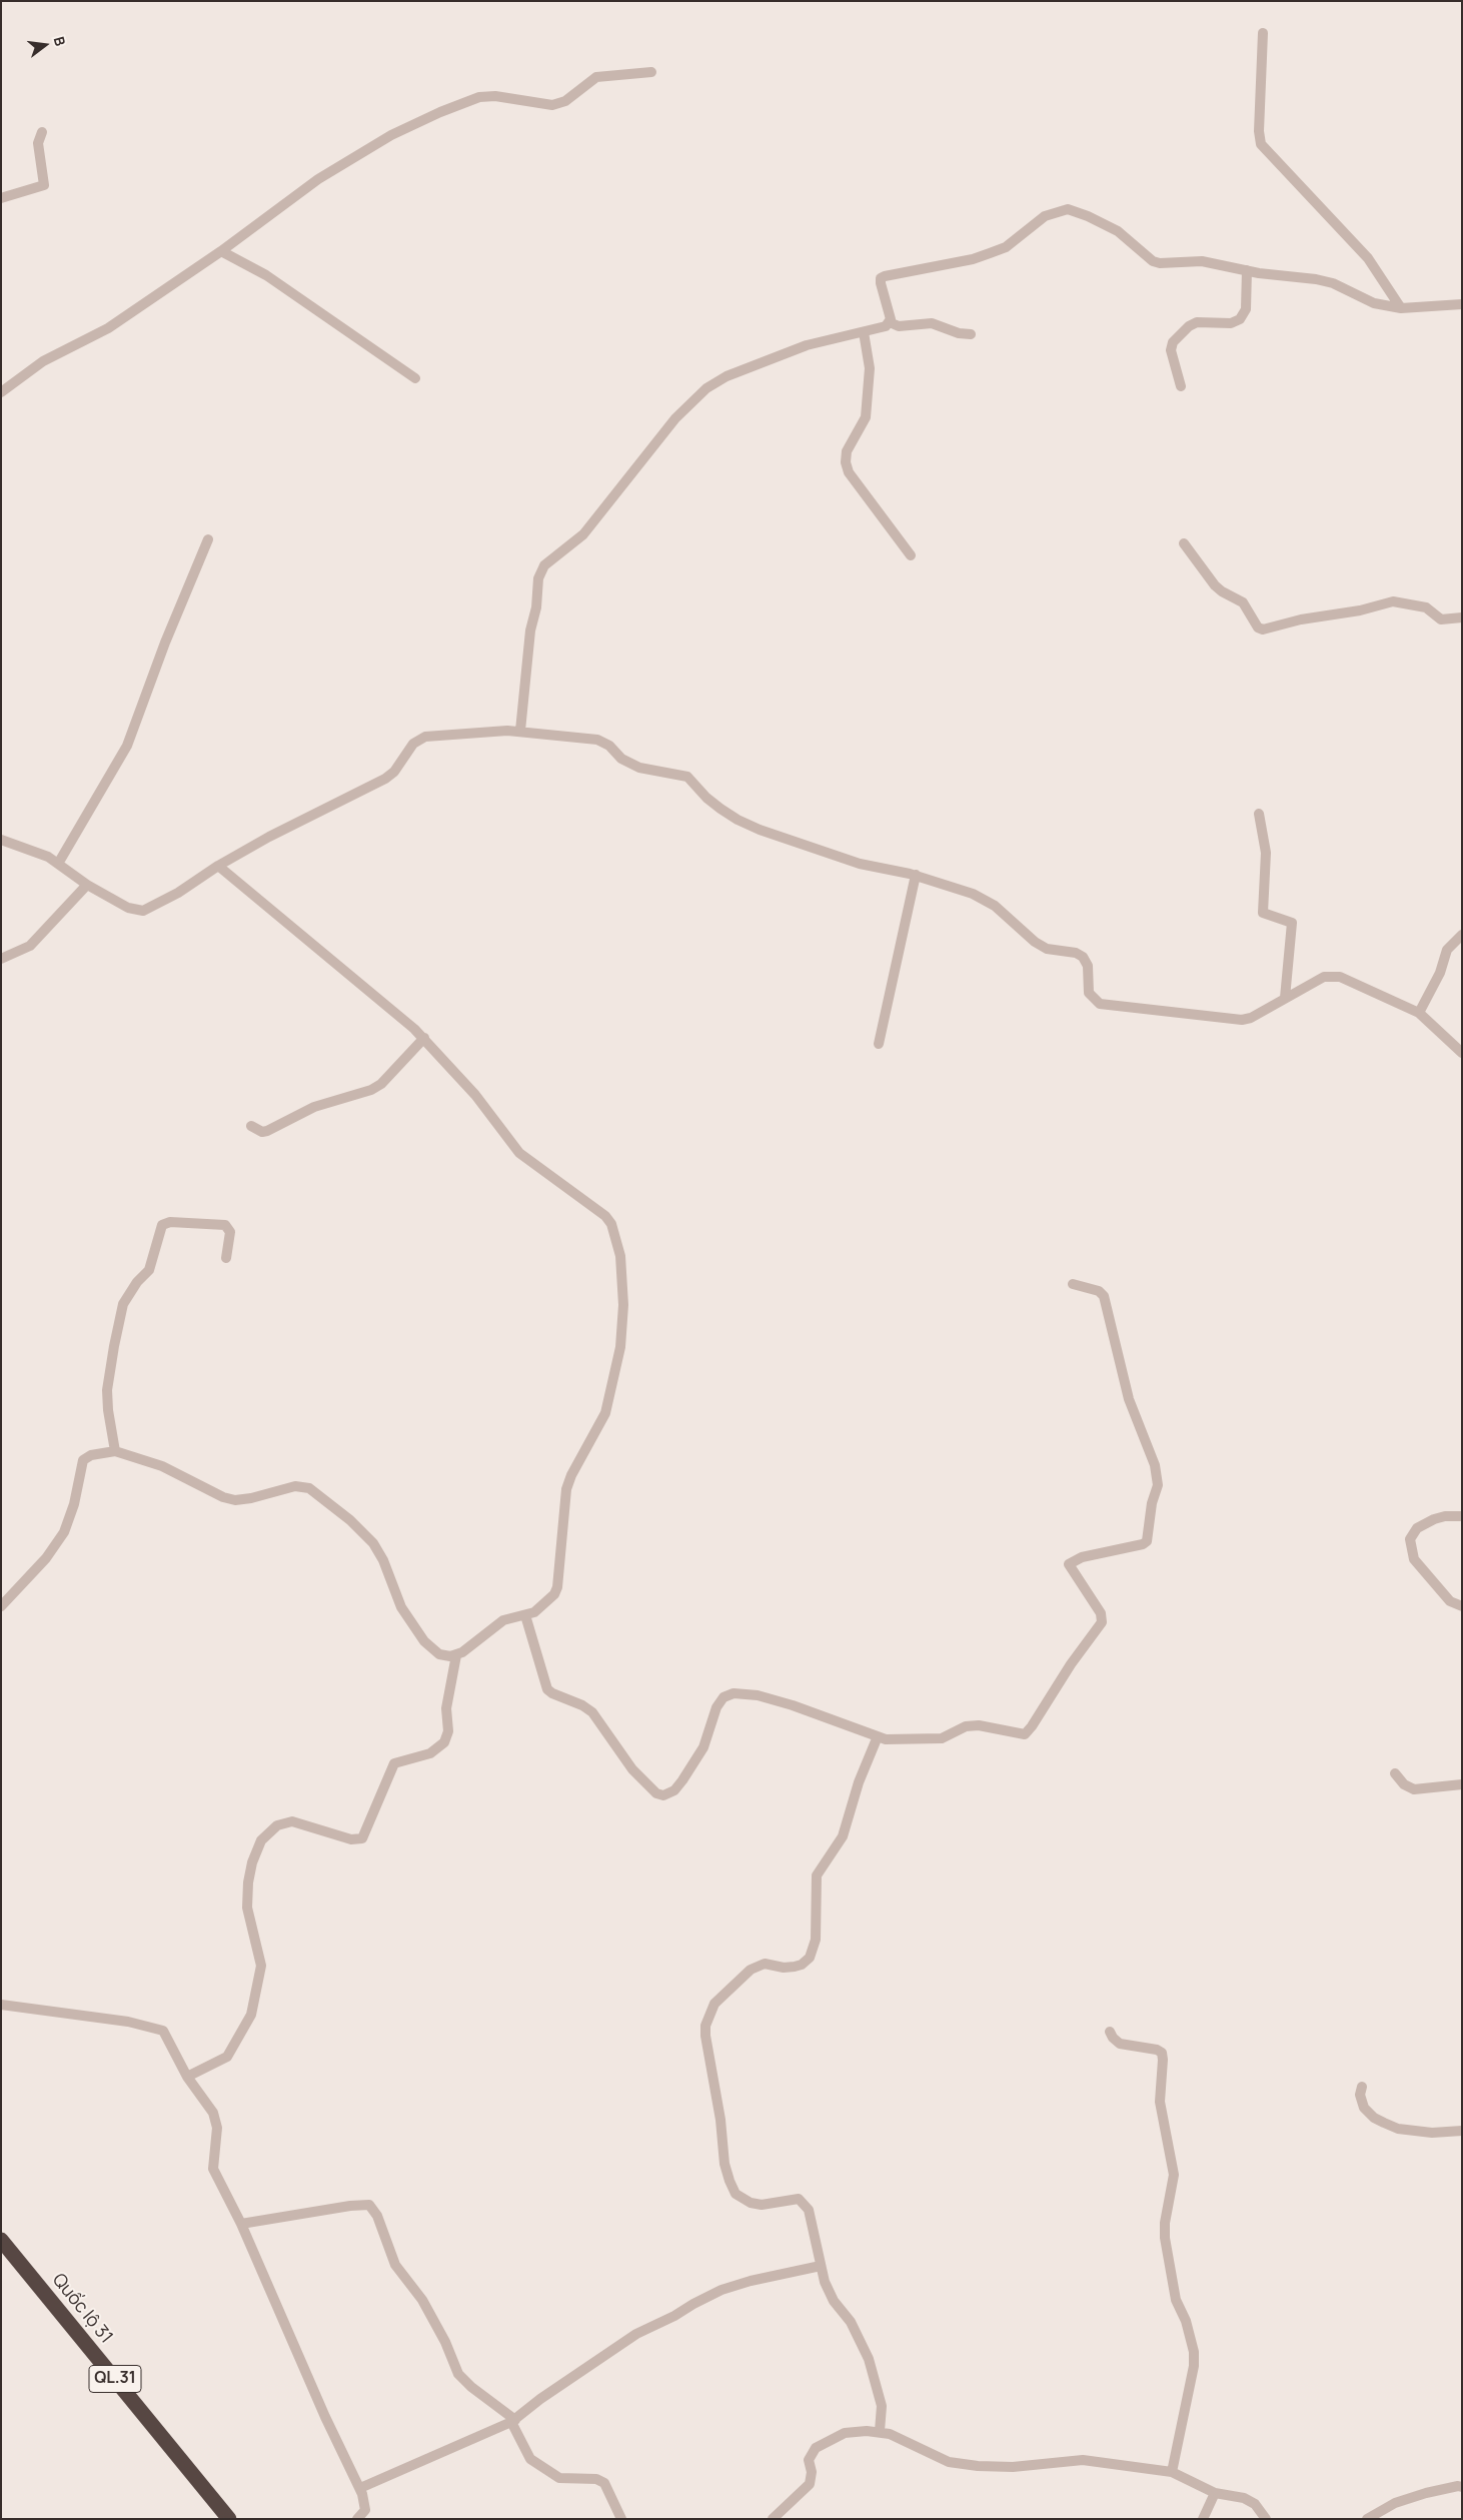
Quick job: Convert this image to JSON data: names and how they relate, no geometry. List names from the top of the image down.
{
  "streets": {
    "highway": ["Quốc lộ 31", "QL.31"]
  },
  "north": "right"
}
